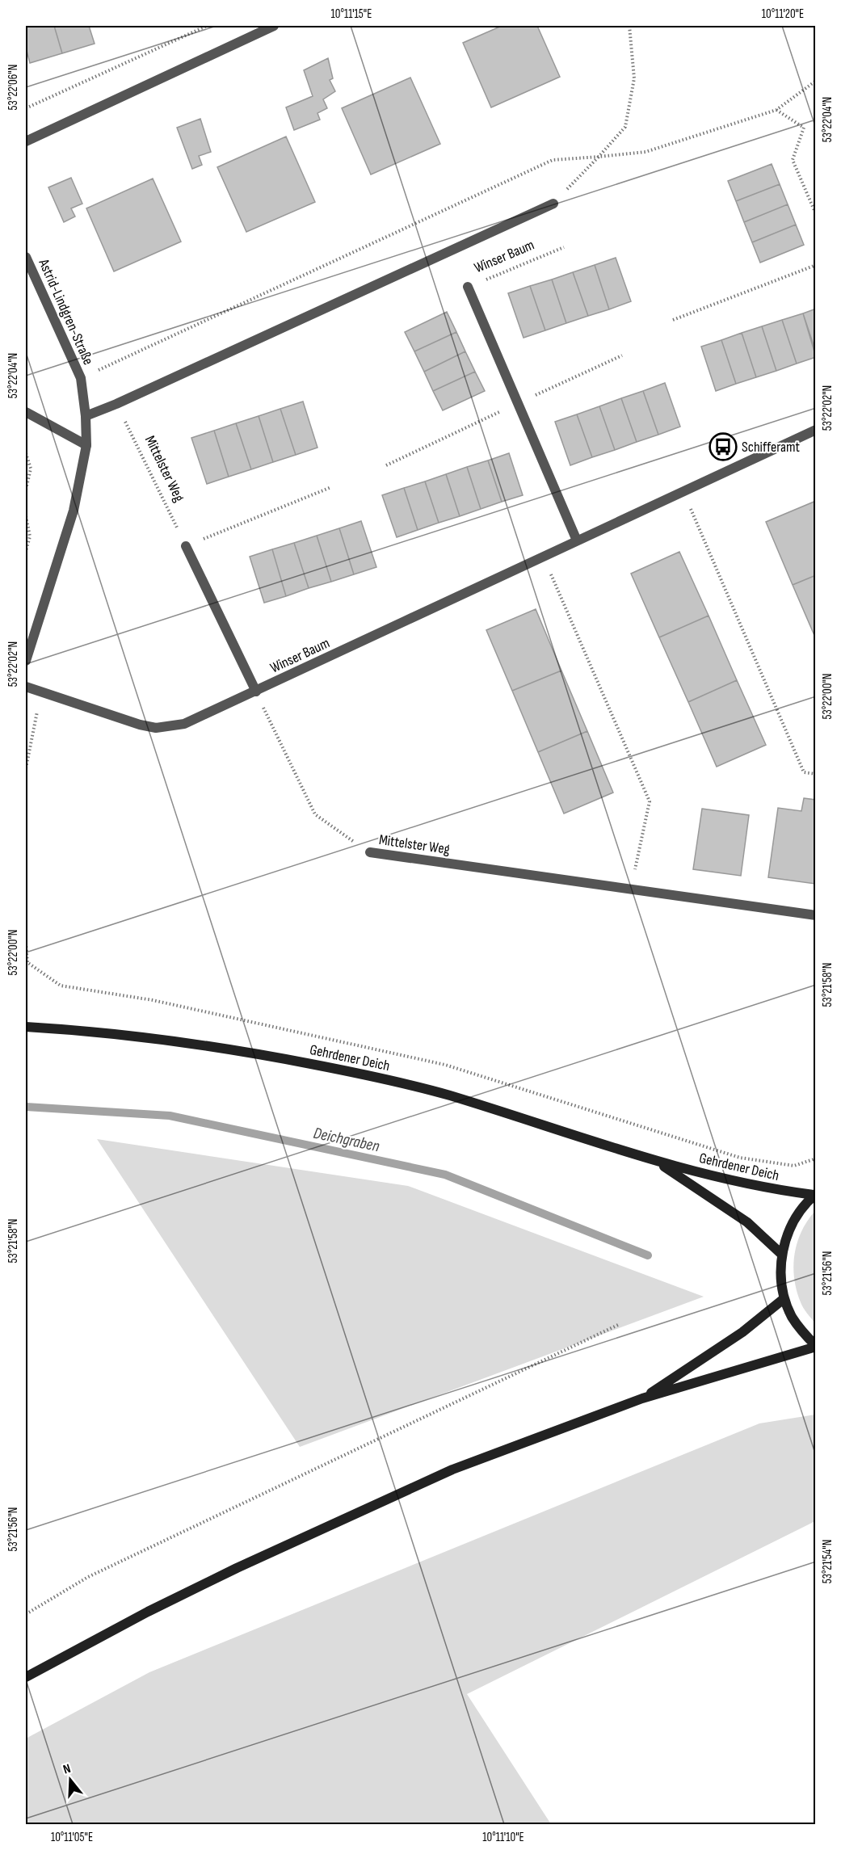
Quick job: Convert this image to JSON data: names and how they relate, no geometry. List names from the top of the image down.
{
  "streets": {
    "main road": ["Gehrdener Deich"],
    "street": ["Winser Baum", "Astrid-Lindgren-Straße", "Mittelster Weg"]
  },
  "crossings": [
    ["Winser Baum", "Mittelster Weg"]
  ],
  "water": ["Deichgraben"],
  "places": {
    "bus stop": ["Schifferamt"]
  },
  "north": "top",
  "coordinates": [
    "10°11'15\"E",
    "10°11'20\"E",
    "53°22'06\"N",
    "53°22'04\"N",
    "53°22'02\"N",
    "53°22'00\"N",
    "53°21'58\"N",
    "53°21'56\"N",
    "53°21'54\"N",
    "10°11'05\"E",
    "10°11'10\"E"
  ]
}
